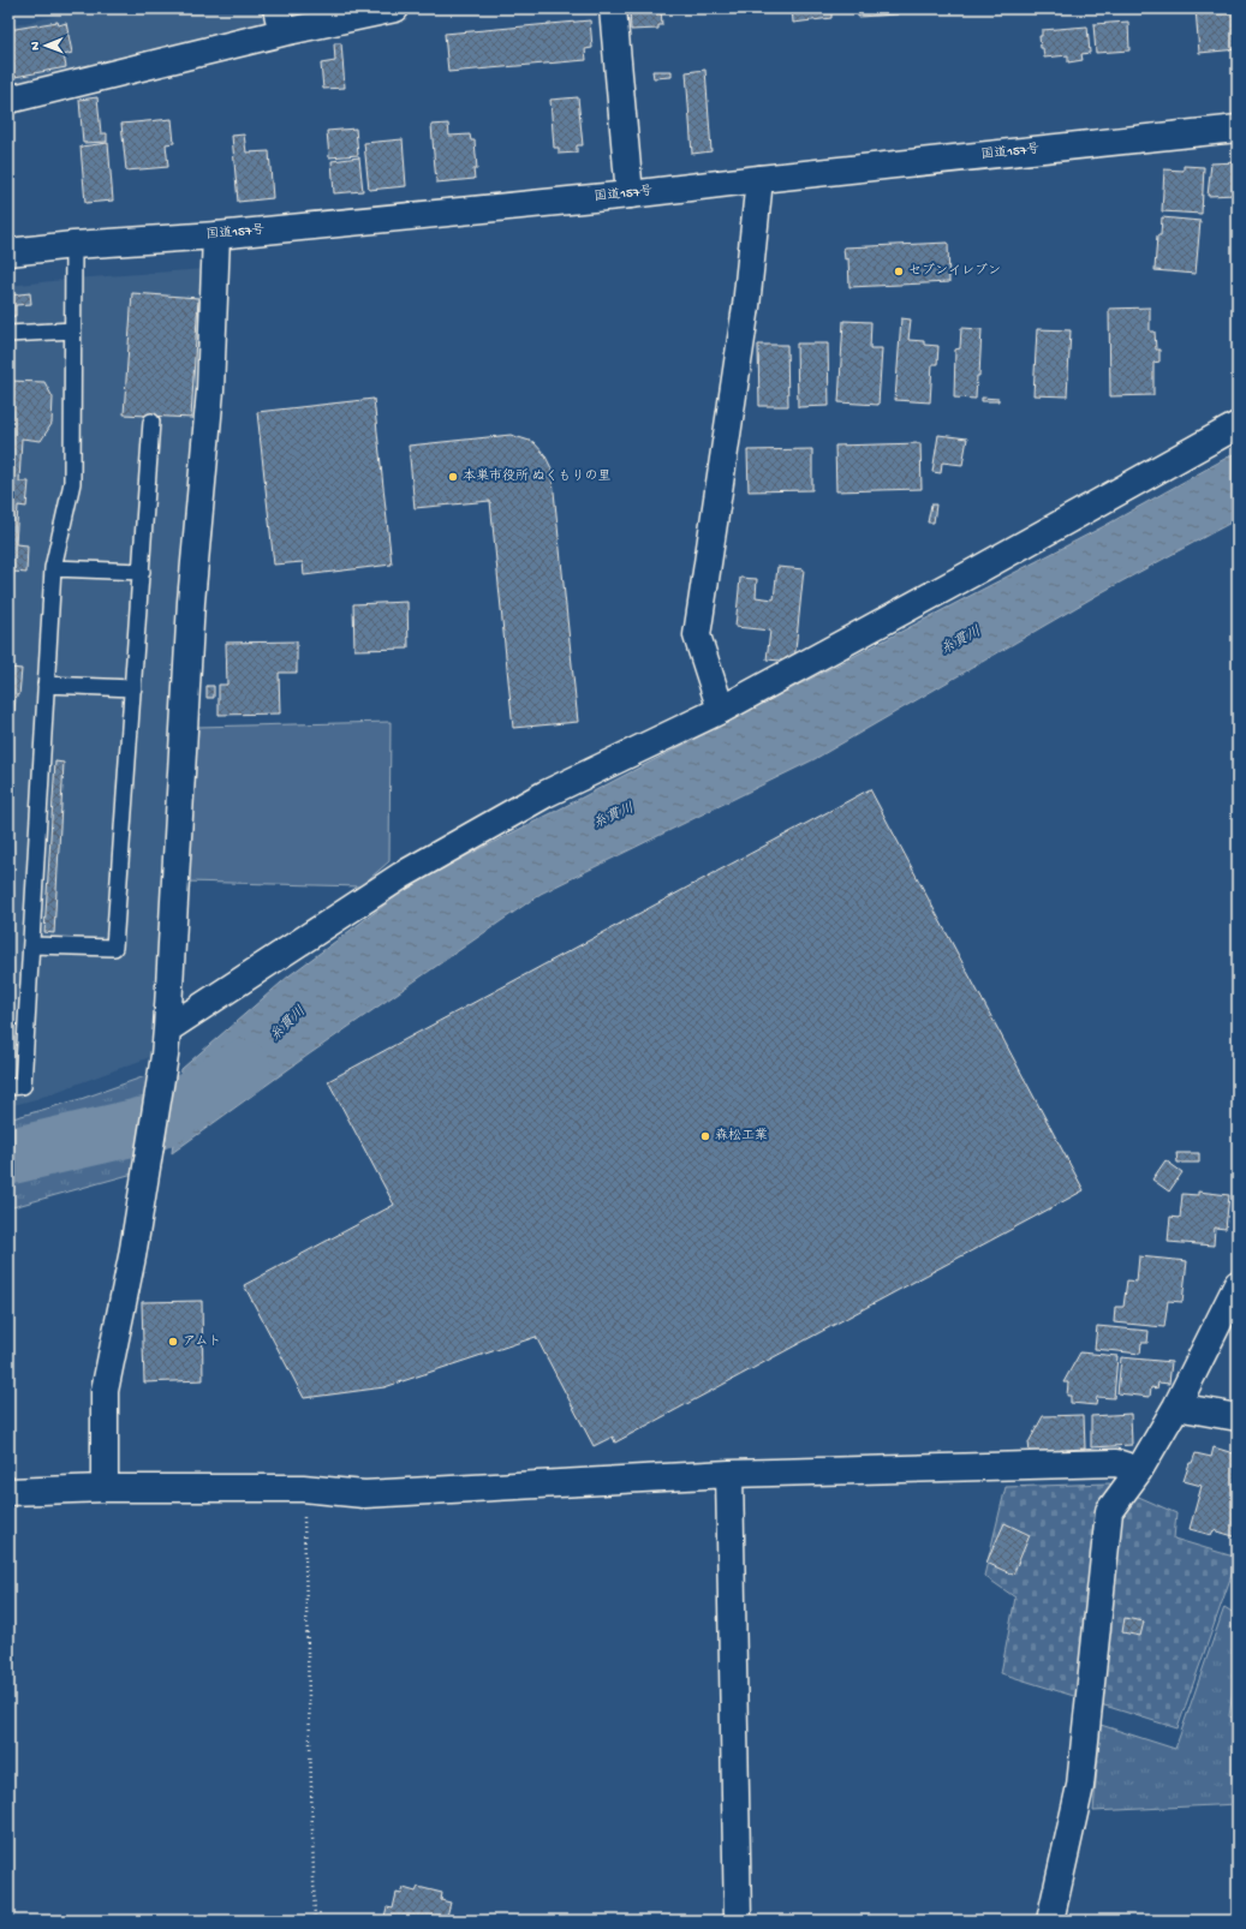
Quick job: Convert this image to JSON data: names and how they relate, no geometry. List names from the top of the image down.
{
  "streets": {
    "main road": ["国道157号"]
  },
  "water": ["糸貫川"],
  "places": [
    "セブンイレブン",
    "本巣市役所 ぬくもりの里",
    "森松工業",
    "アムト"
  ],
  "north": "left"
}
